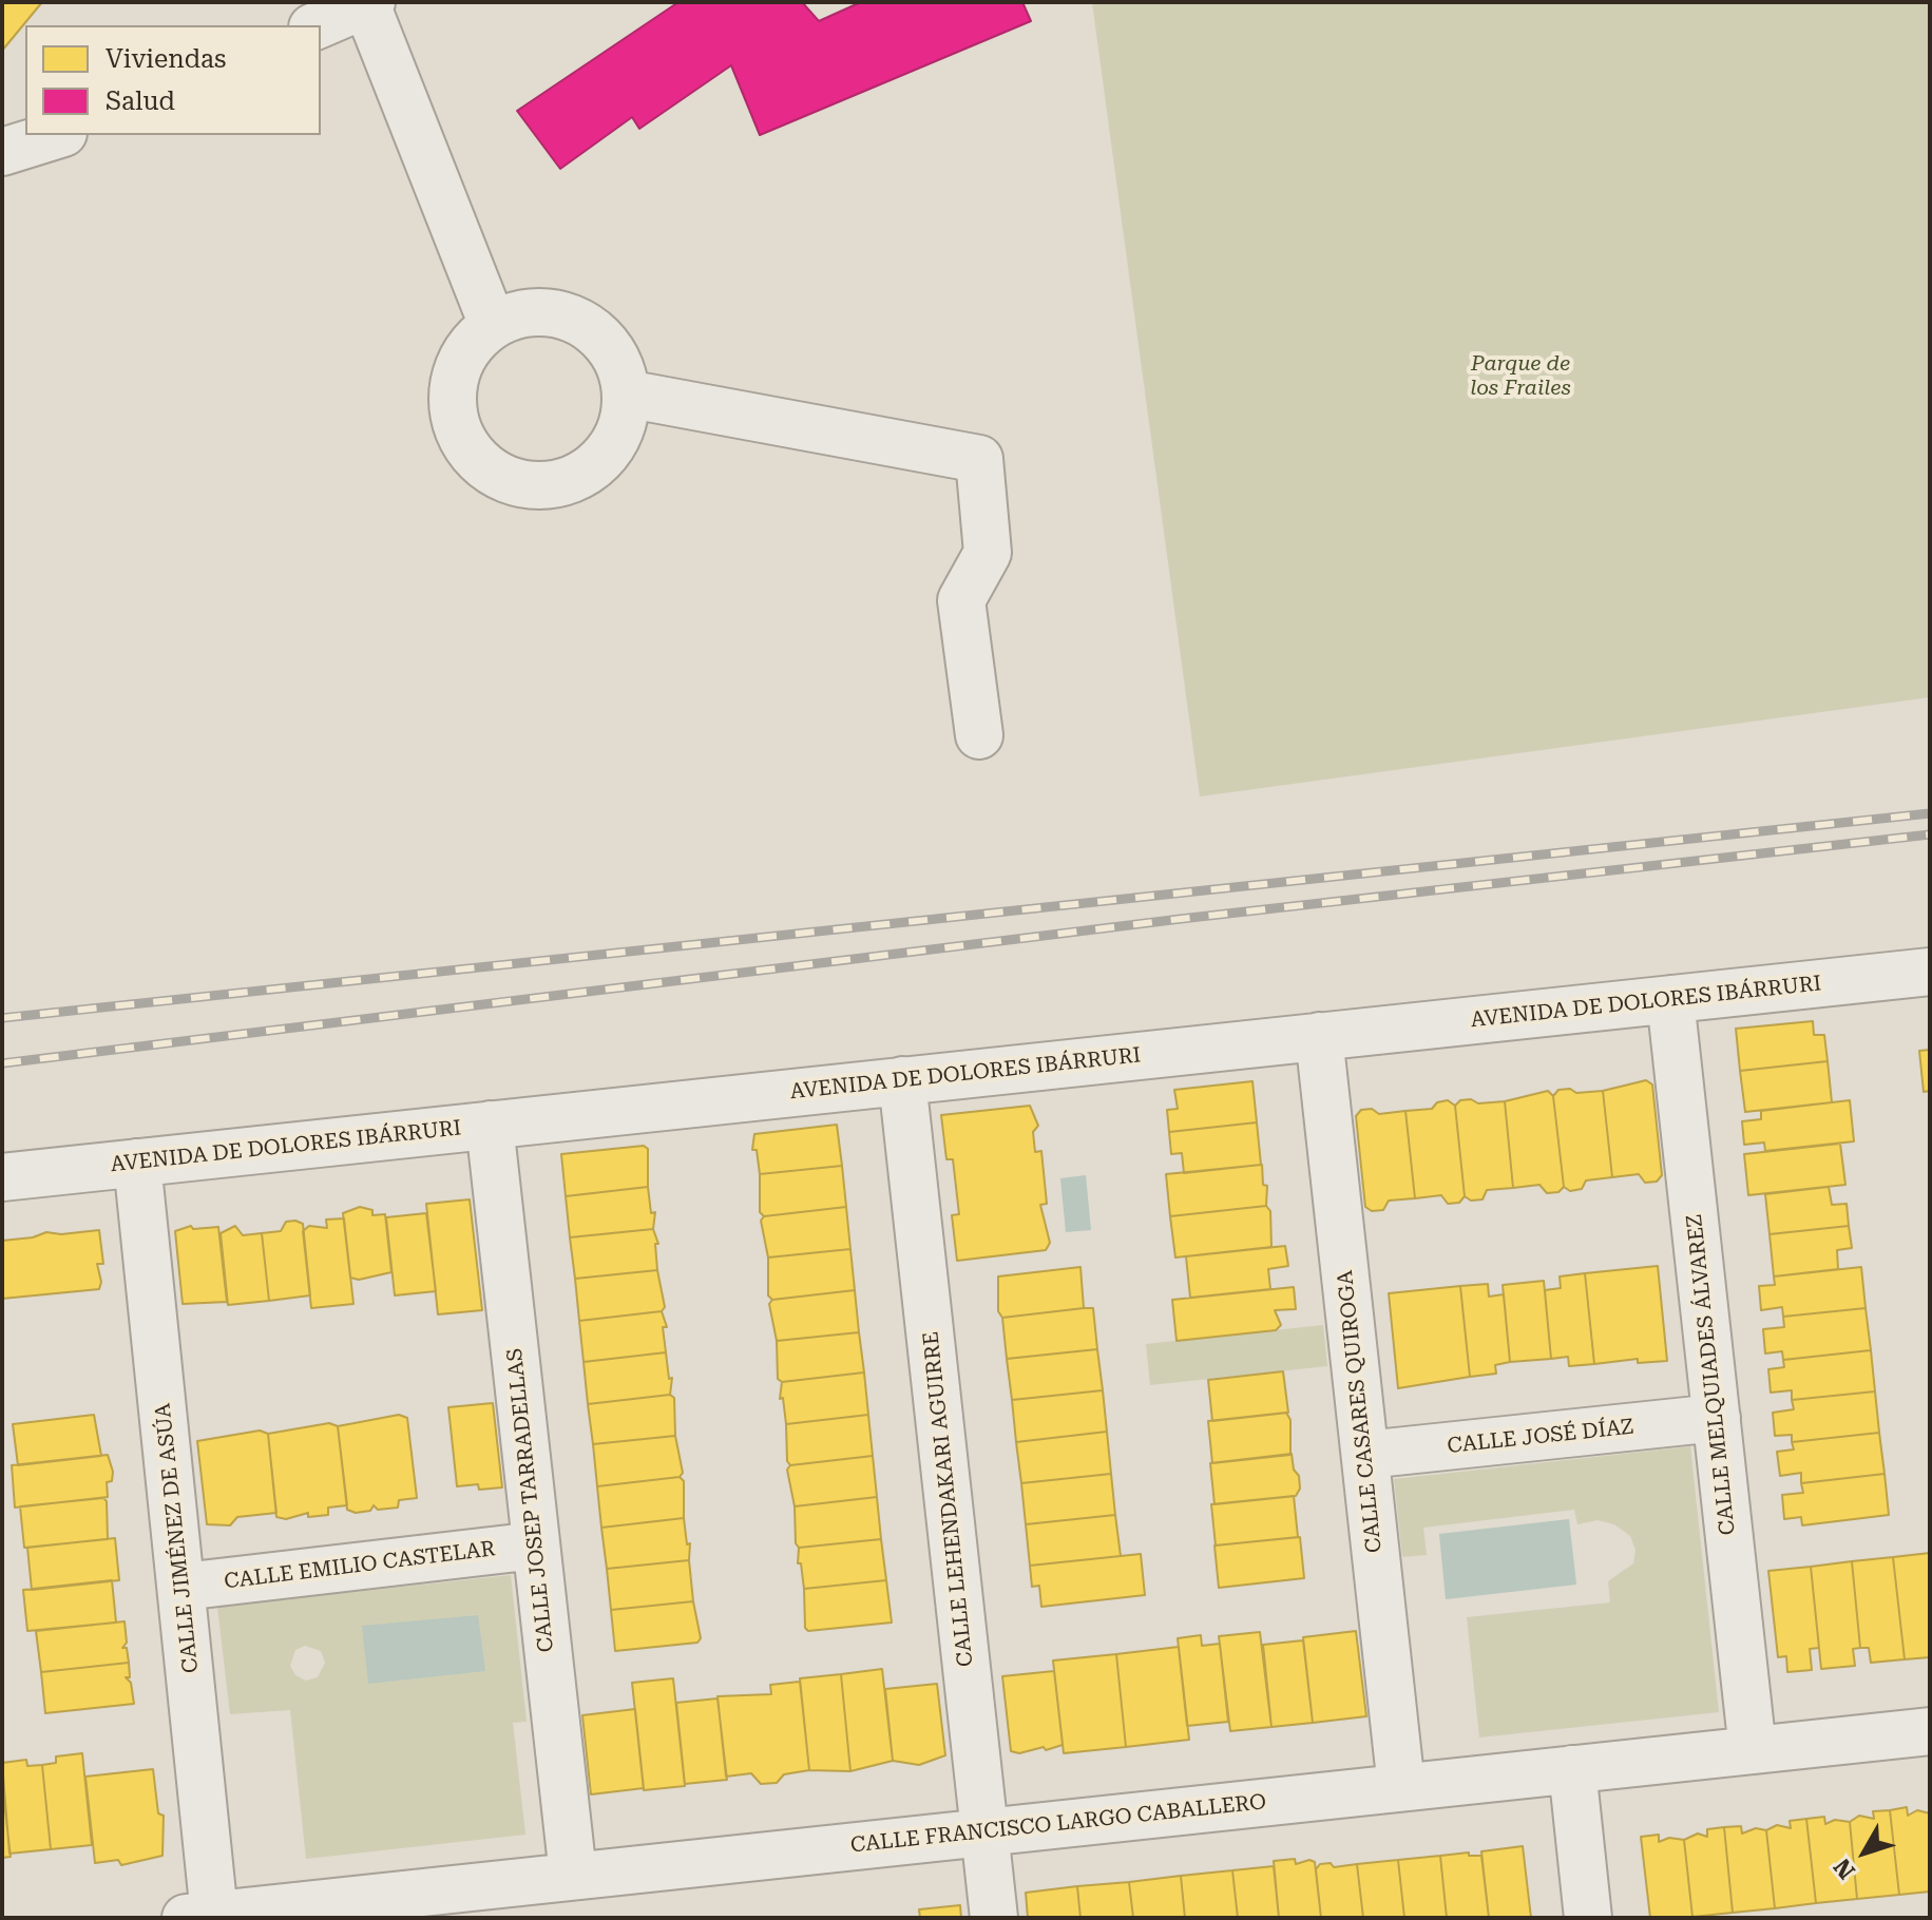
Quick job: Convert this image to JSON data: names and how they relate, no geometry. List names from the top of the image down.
{
  "streets": {
    "street": [
      "AVENIDA DE DOLORES IBÁRRURI",
      "CALLE MELQUIADES ÁLVAREZ",
      "CALLE CASARES QUIROGA",
      "CALLE JOSÉ DÍAZ",
      "CALLE LEHENDAKARI AGUIRRE",
      "CALLE JOSEP TARRADELLAS",
      "CALLE JIMÉNEZ DE ASÚA",
      "CALLE EMILIO CASTELAR",
      "CALLE FRANCISCO LARGO CABALLERO"
    ]
  },
  "crossings": [
    ["AVENIDA DE DOLORES IBÁRRURI", "CALLE MELQUIADES ÁLVAREZ"],
    ["AVENIDA DE DOLORES IBÁRRURI", "CALLE CASARES QUIROGA"],
    ["AVENIDA DE DOLORES IBÁRRURI", "CALLE LEHENDAKARI AGUIRRE"],
    ["AVENIDA DE DOLORES IBÁRRURI", "CALLE JOSEP TARRADELLAS"],
    ["AVENIDA DE DOLORES IBÁRRURI", "CALLE JIMÉNEZ DE ASÚA"],
    ["CALLE MELQUIADES ÁLVAREZ", "CALLE JOSÉ DÍAZ"],
    ["CALLE MELQUIADES ÁLVAREZ", "CALLE FRANCISCO LARGO CABALLERO"],
    ["CALLE CASARES QUIROGA", "CALLE JOSÉ DÍAZ"],
    ["CALLE CASARES QUIROGA", "CALLE FRANCISCO LARGO CABALLERO"],
    ["CALLE LEHENDAKARI AGUIRRE", "CALLE FRANCISCO LARGO CABALLERO"],
    ["CALLE JOSEP TARRADELLAS", "CALLE EMILIO CASTELAR"],
    ["CALLE JOSEP TARRADELLAS", "CALLE FRANCISCO LARGO CABALLERO"],
    ["CALLE JIMÉNEZ DE ASÚA", "CALLE EMILIO CASTELAR"],
    ["CALLE JIMÉNEZ DE ASÚA", "CALLE FRANCISCO LARGO CABALLERO"]
  ],
  "parks": ["Parque de los Frailes"],
  "legend": ["Viviendas", "Salud"],
  "north": "bottom left"
}
